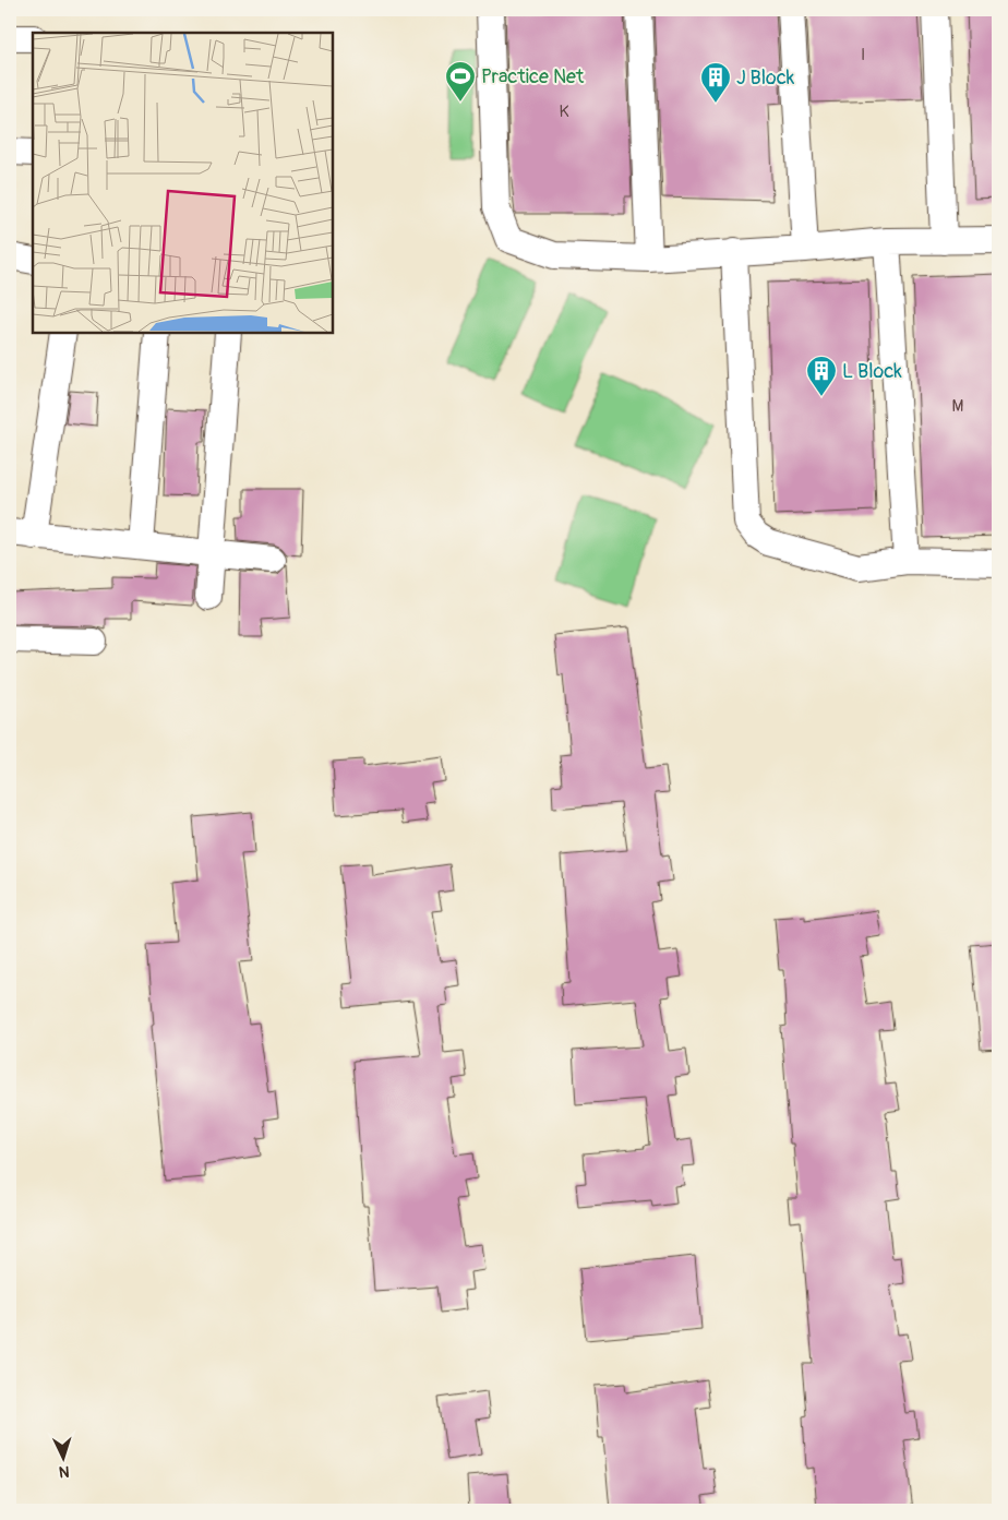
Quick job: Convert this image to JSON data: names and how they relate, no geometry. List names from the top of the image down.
{
  "places": {
    "sports": ["Practice Net"],
    "building": ["J Block", "L Block"]
  },
  "house_numbers": ["I", "K", "M"],
  "north": "bottom"
}
